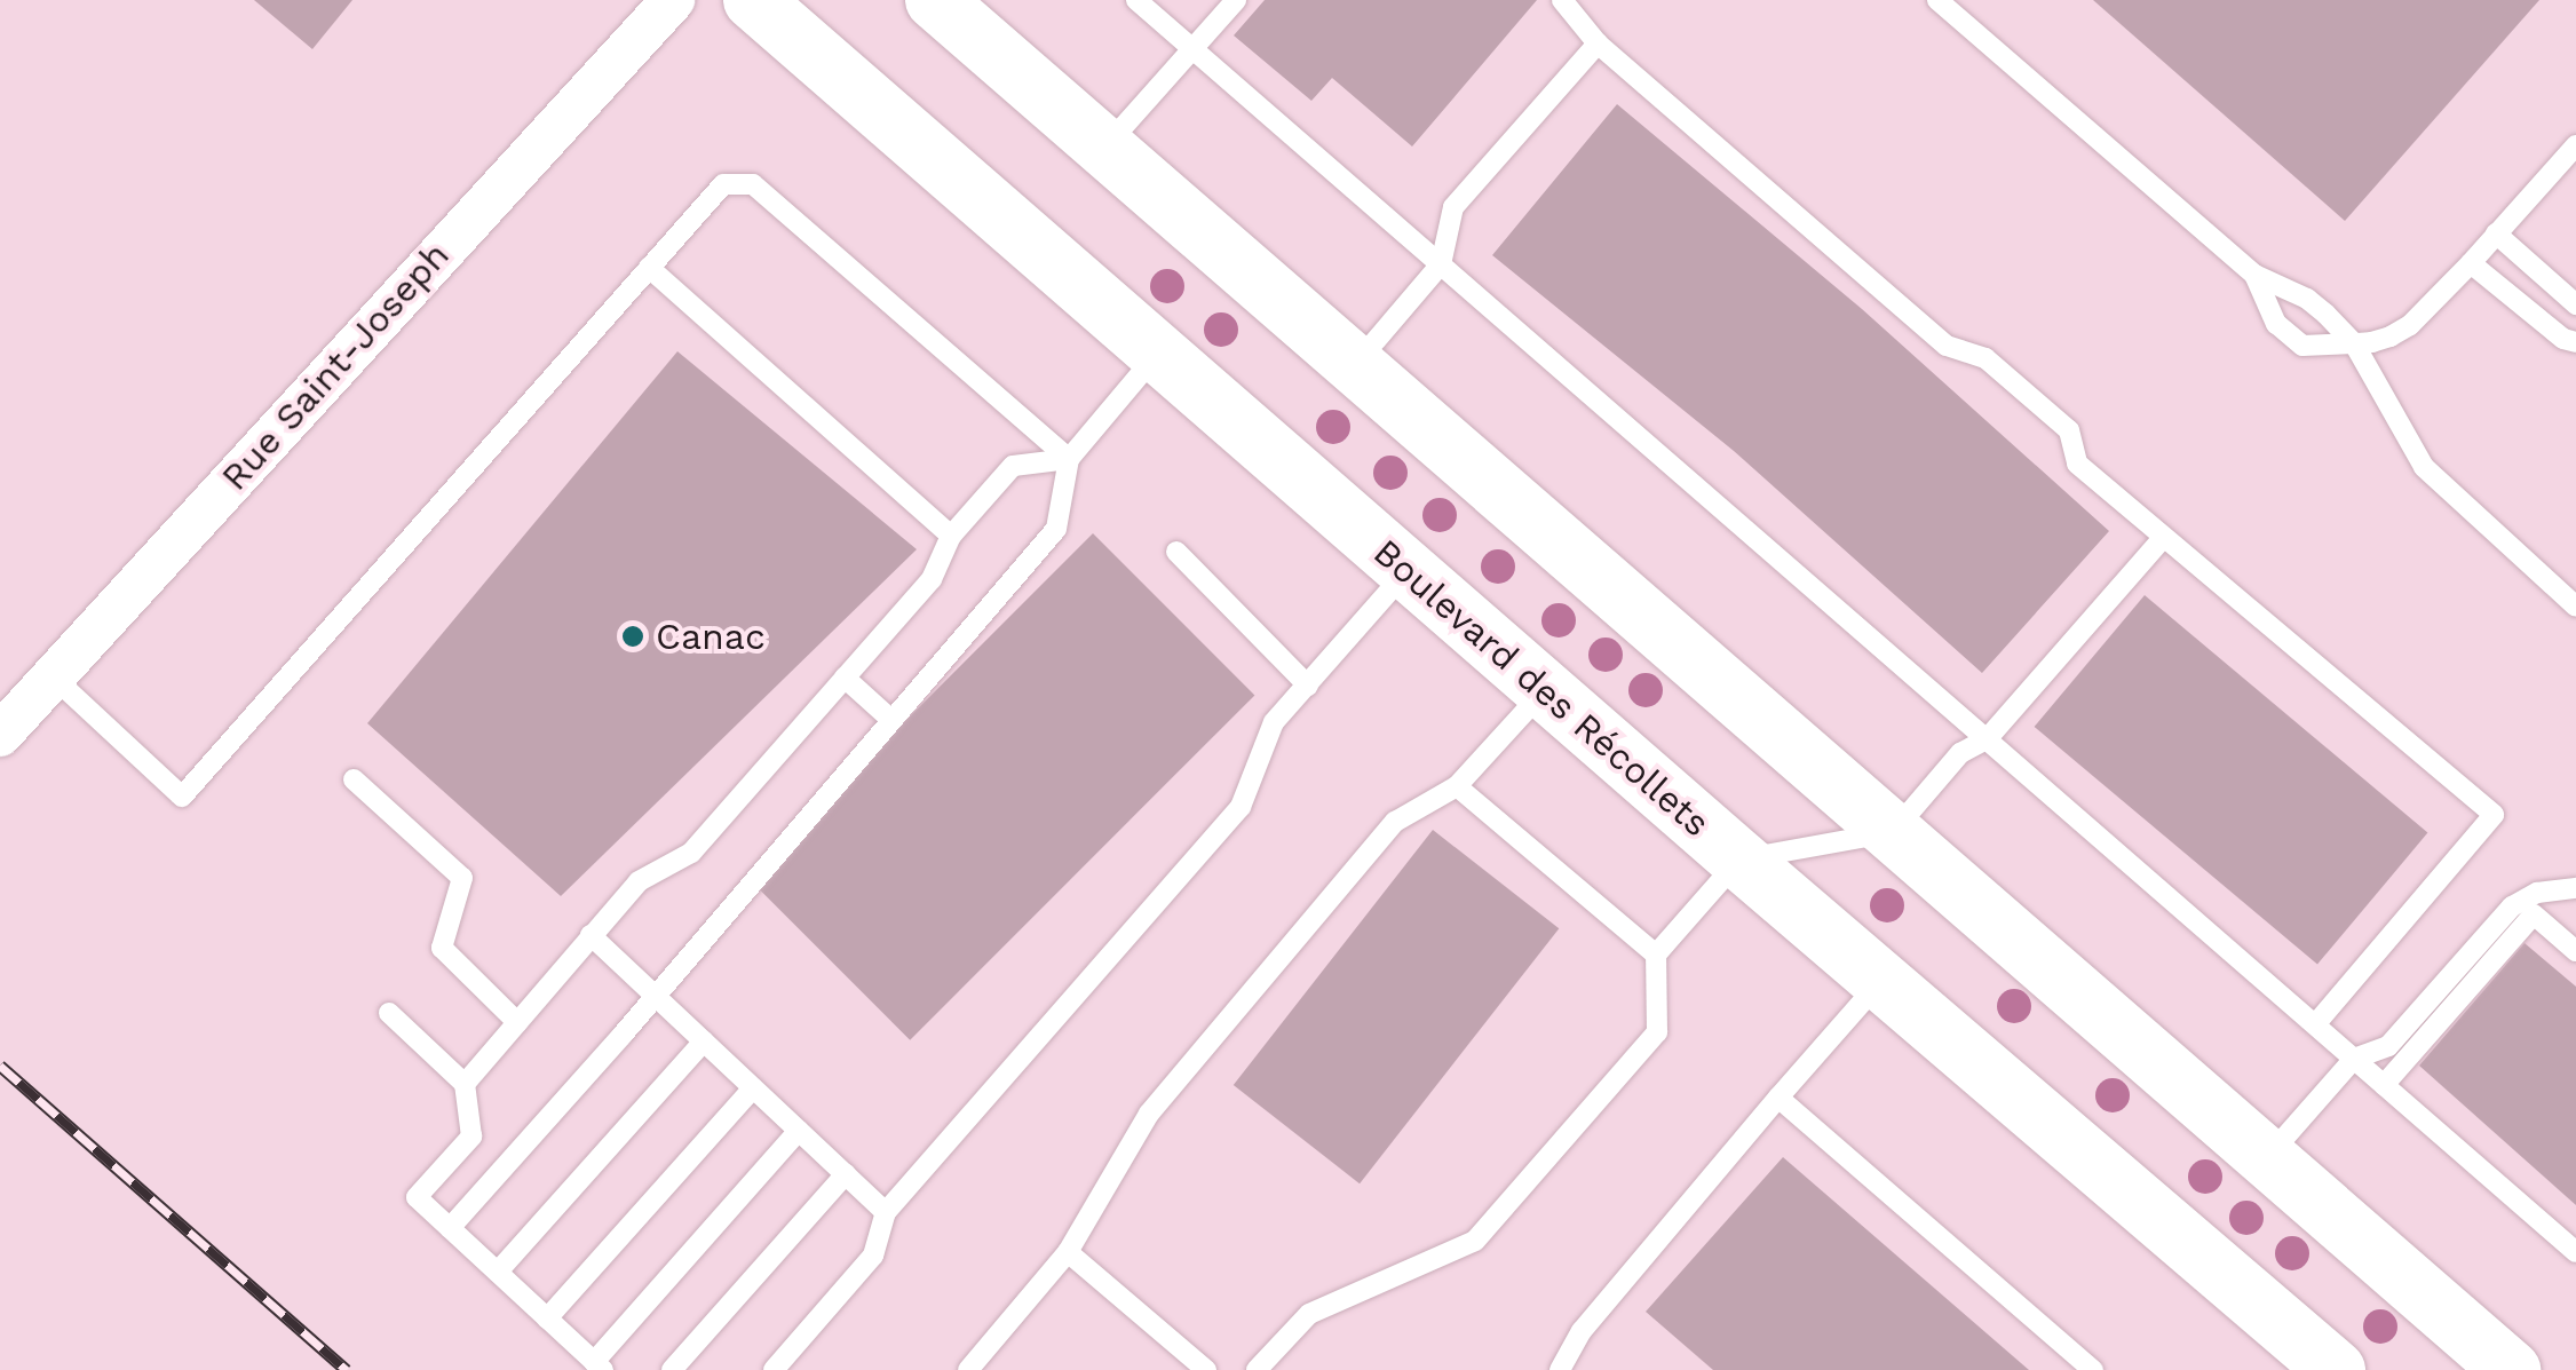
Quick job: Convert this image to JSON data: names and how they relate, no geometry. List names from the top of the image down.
{
  "streets": {
    "main road": ["Boulevard des Récollets"],
    "street": ["Rue Saint-Joseph"]
  },
  "places": ["Canac"]
}
